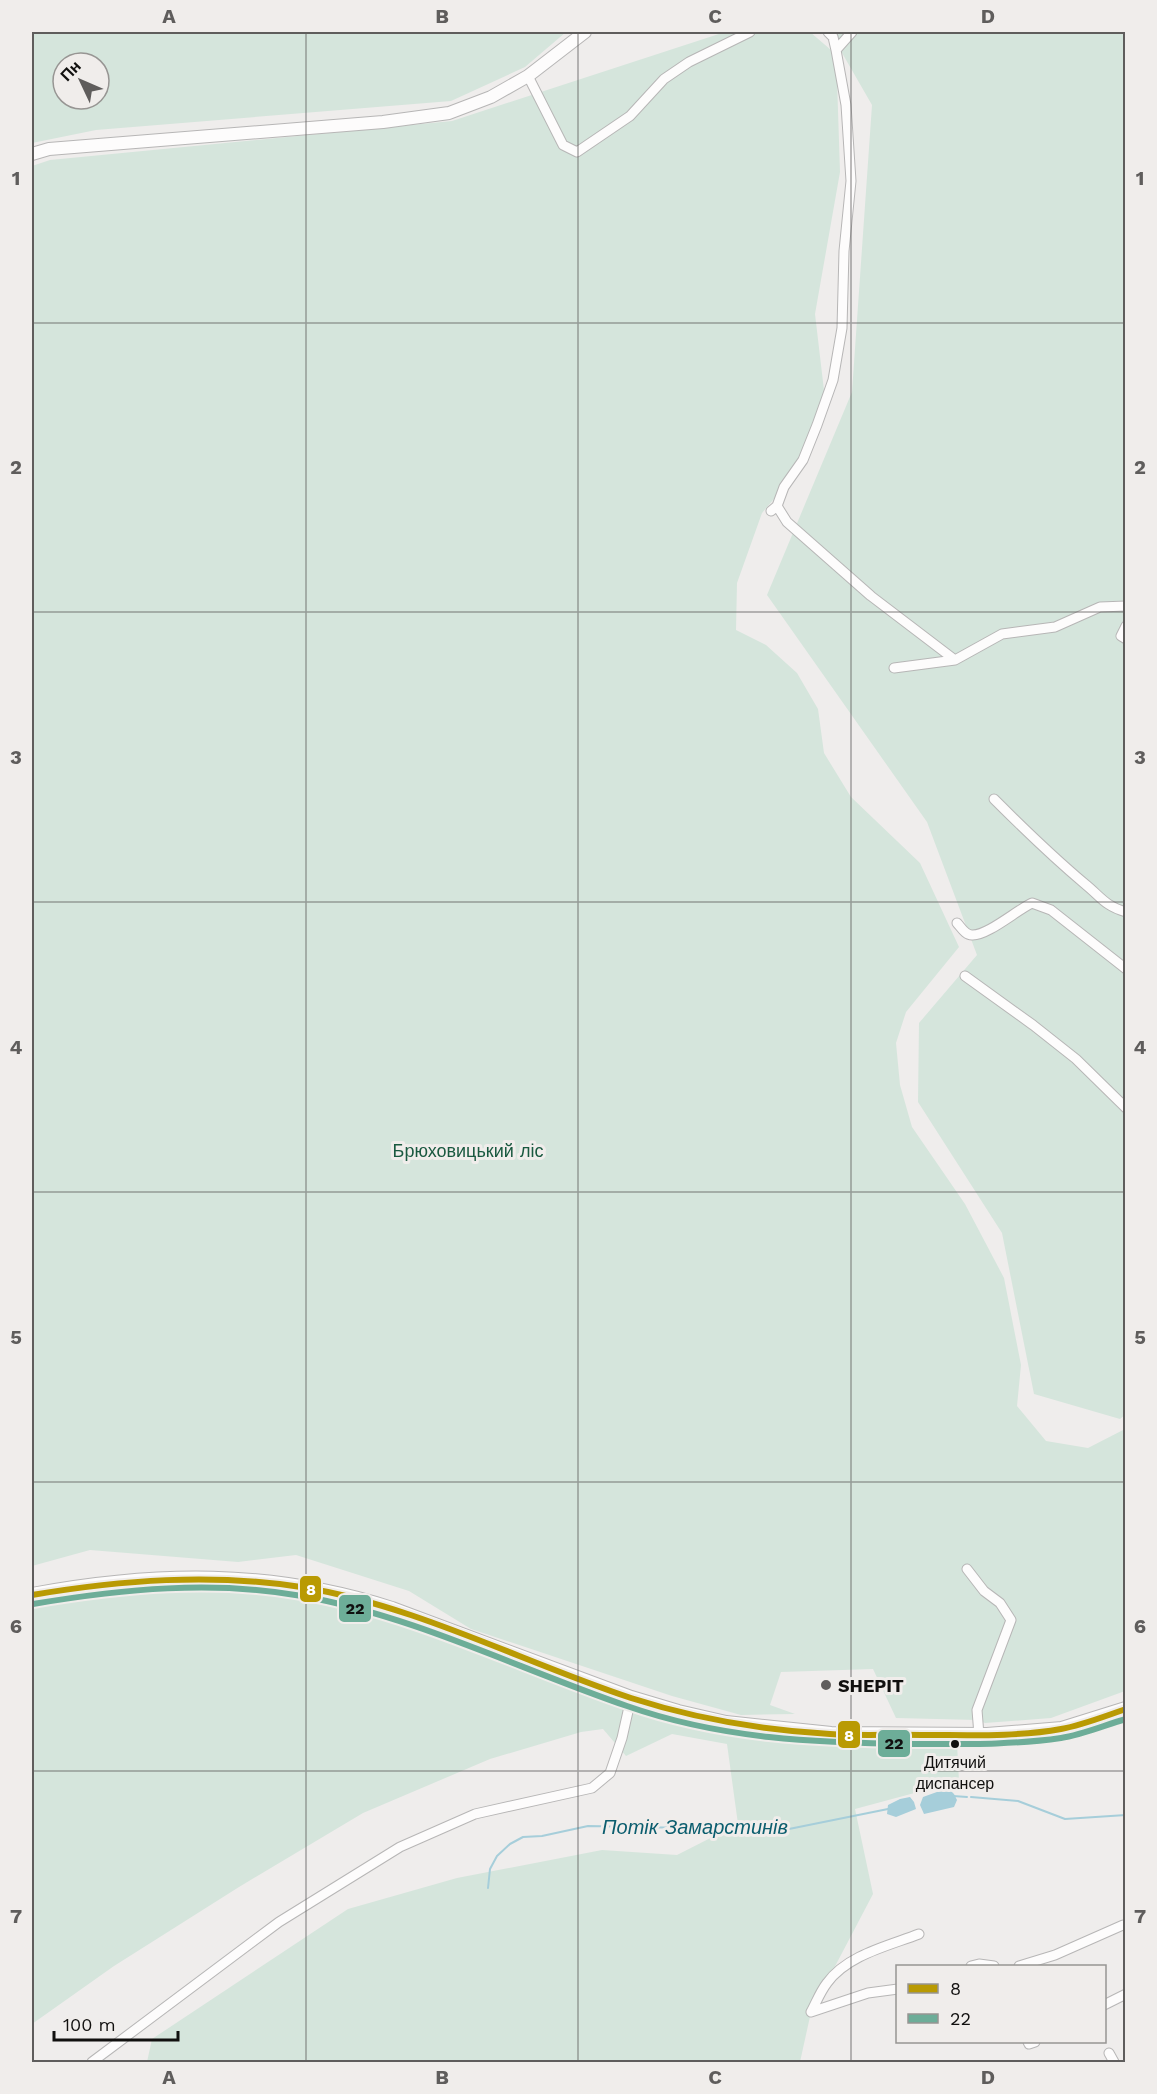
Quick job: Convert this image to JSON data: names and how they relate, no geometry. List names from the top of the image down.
{
  "water": ["Потік Замарстинів"],
  "parks": ["Брюховицький ліс"],
  "places": ["SHEPIT", "Дитячий диспансер"],
  "lines": ["transit line 8", "transit line 22"],
  "legend": ["8", "22"],
  "scale_bar": "100 m",
  "north": "top left",
  "grid": {
    "columns": [
      "A",
      "B",
      "C",
      "D"
    ],
    "rows": [
      "1",
      "2",
      "3",
      "4",
      "5",
      "6",
      "7"
    ]
  }
}
